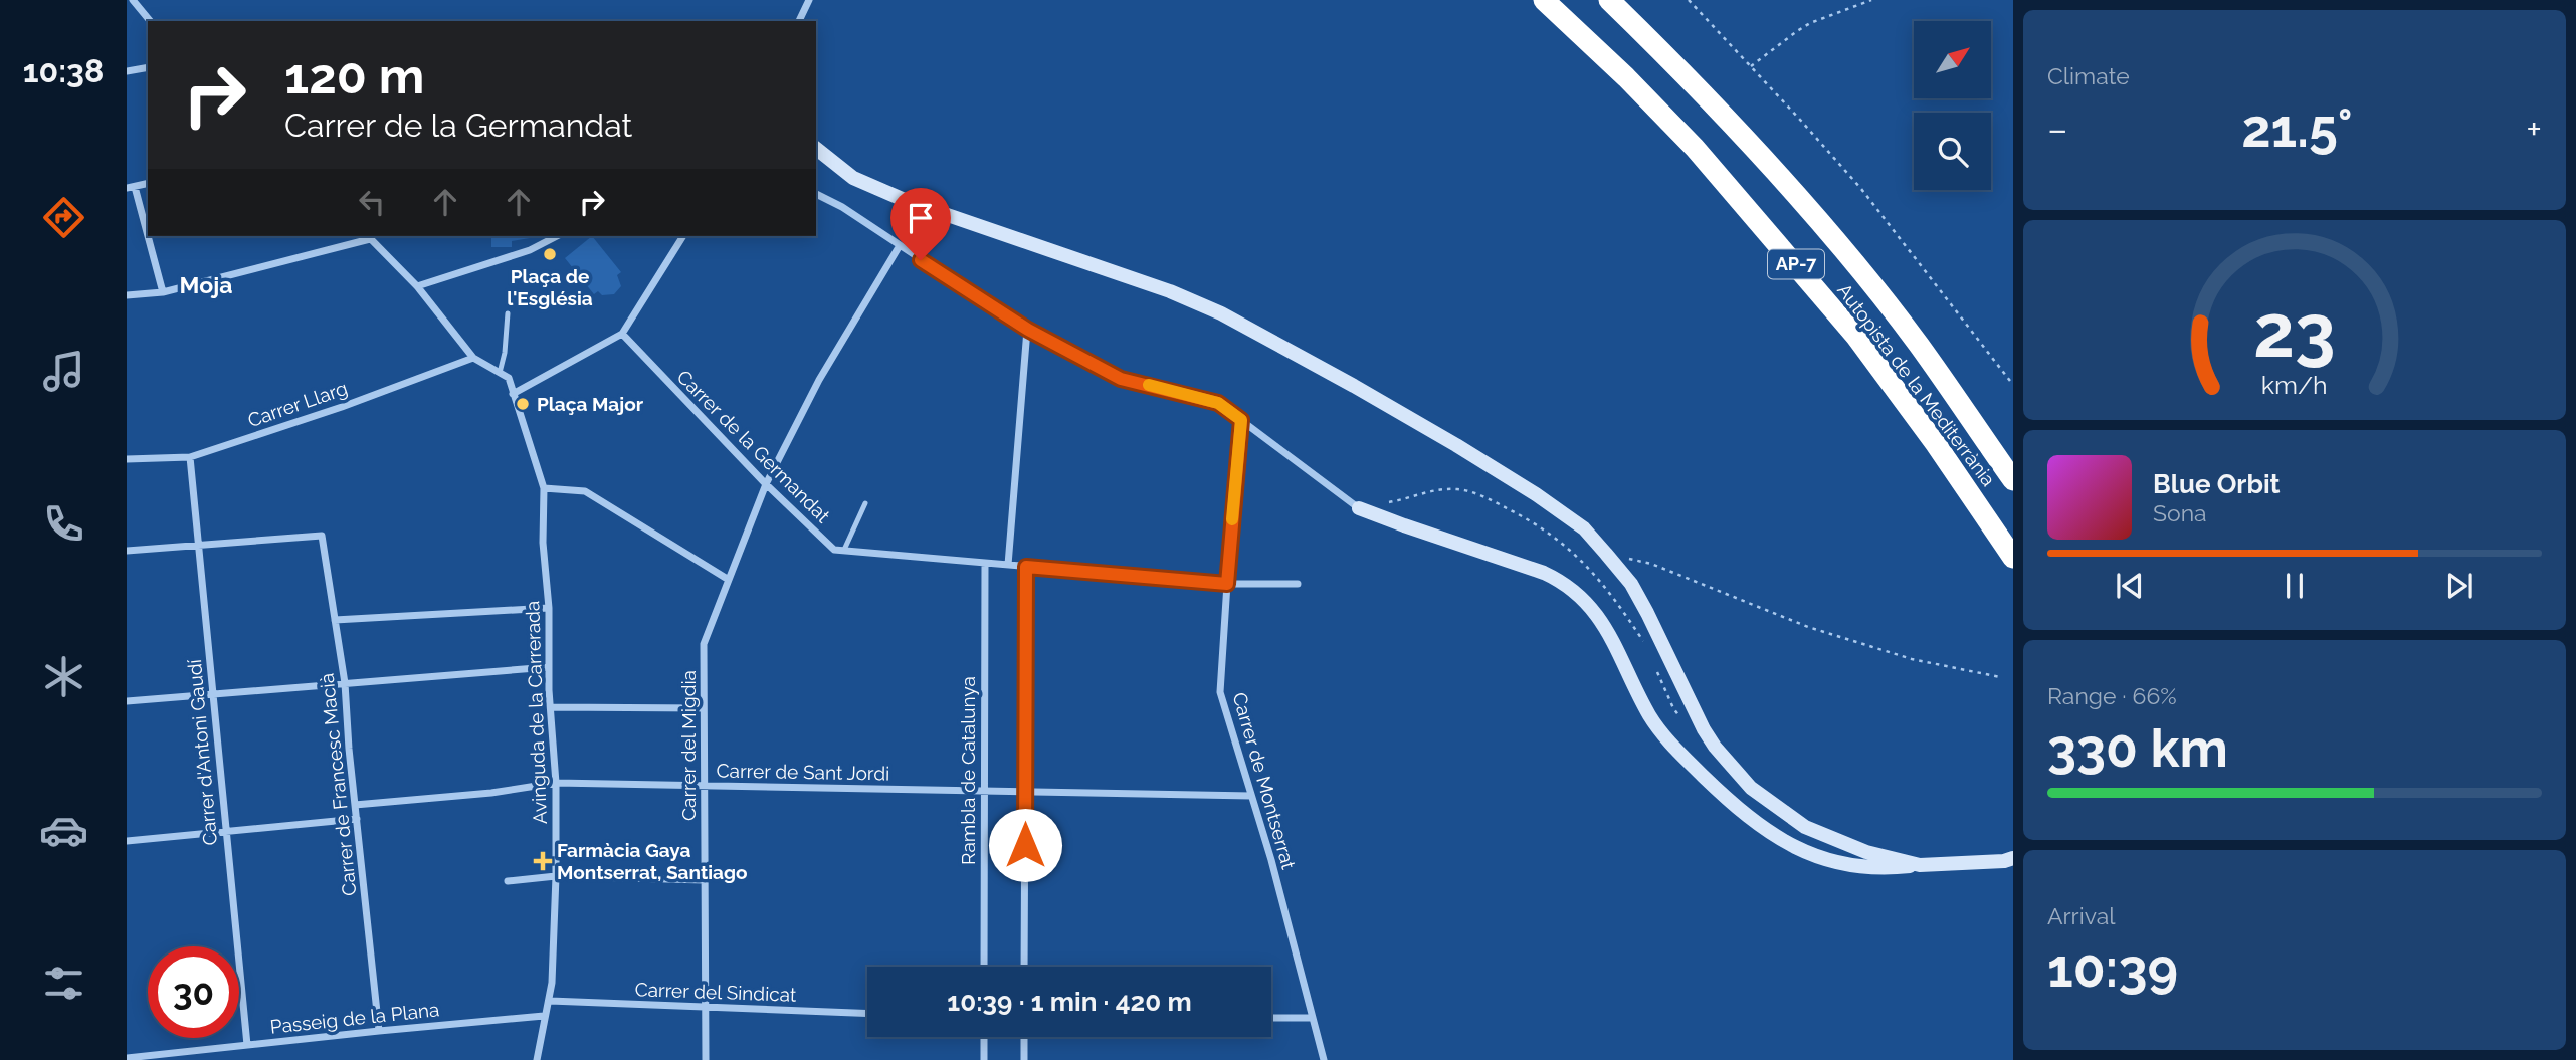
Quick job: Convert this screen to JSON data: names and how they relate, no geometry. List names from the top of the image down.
{
  "streets": {
    "highway": ["AP-7", "Autopista de la Mediterrània"],
    "street": [
      "Carrer Llarg",
      "Carrer de la Germandat",
      "Avinguda de la Carrerada",
      "Carrer del Migdia",
      "Carrer d'Antoni Gaudí",
      "Rambla de Catalunya",
      "Carrer de Sant Jordi",
      "Carrer de Montserrat",
      "Carrer de Francesc Macià",
      "Carrer del Sindicat",
      "Passeig de la Plana"
    ]
  },
  "crossings": [
    ["Carrer Llarg", "Carrer d'Antoni Gaudí"],
    ["Carrer de la Germandat", "Carrer del Migdia"],
    ["Carrer de la Germandat", "Rambla de Catalunya"],
    ["Carrer de la Germandat", "Carrer de Montserrat"],
    ["Avinguda de la Carrerada", "Carrer de Sant Jordi"],
    ["Avinguda de la Carrerada", "Carrer del Sindicat"],
    ["Avinguda de la Carrerada", "Passeig de la Plana"],
    ["Carrer del Migdia", "Carrer de Sant Jordi"],
    ["Carrer del Migdia", "Carrer del Sindicat"],
    ["Carrer d'Antoni Gaudí", "Carrer de Francesc Macià"],
    ["Carrer d'Antoni Gaudí", "Passeig de la Plana"],
    ["Rambla de Catalunya", "Carrer de Sant Jordi"],
    ["Carrer de Sant Jordi", "Carrer de Montserrat"],
    ["Carrer de Sant Jordi", "Carrer de Francesc Macià"],
    ["Carrer de Francesc Macià", "Passeig de la Plana"]
  ],
  "districts": ["Moja"],
  "places": {
    "other": ["Plaça de l'Església", "Plaça Major"],
    "health": ["Farmàcia Gaya Montserrat, Santiago"]
  },
  "north": "top right",
  "page": {
    "tabs": "10:38",
    "tile": [
      "Climate",
      ["Range · 66%", "330 km"],
      ["Arrival", "10:39"]
    ],
    "turn": ["120 m", "Carrer de la Germandat"],
    "heat": ["−", "21.5°", "+"],
    "song": ["Blue Orbit", "Sona"],
    "limit": "30",
    "trip": "10:39 · 1 min · 420 m",
    "gauge": ["23", "km/h"]
  }
}
